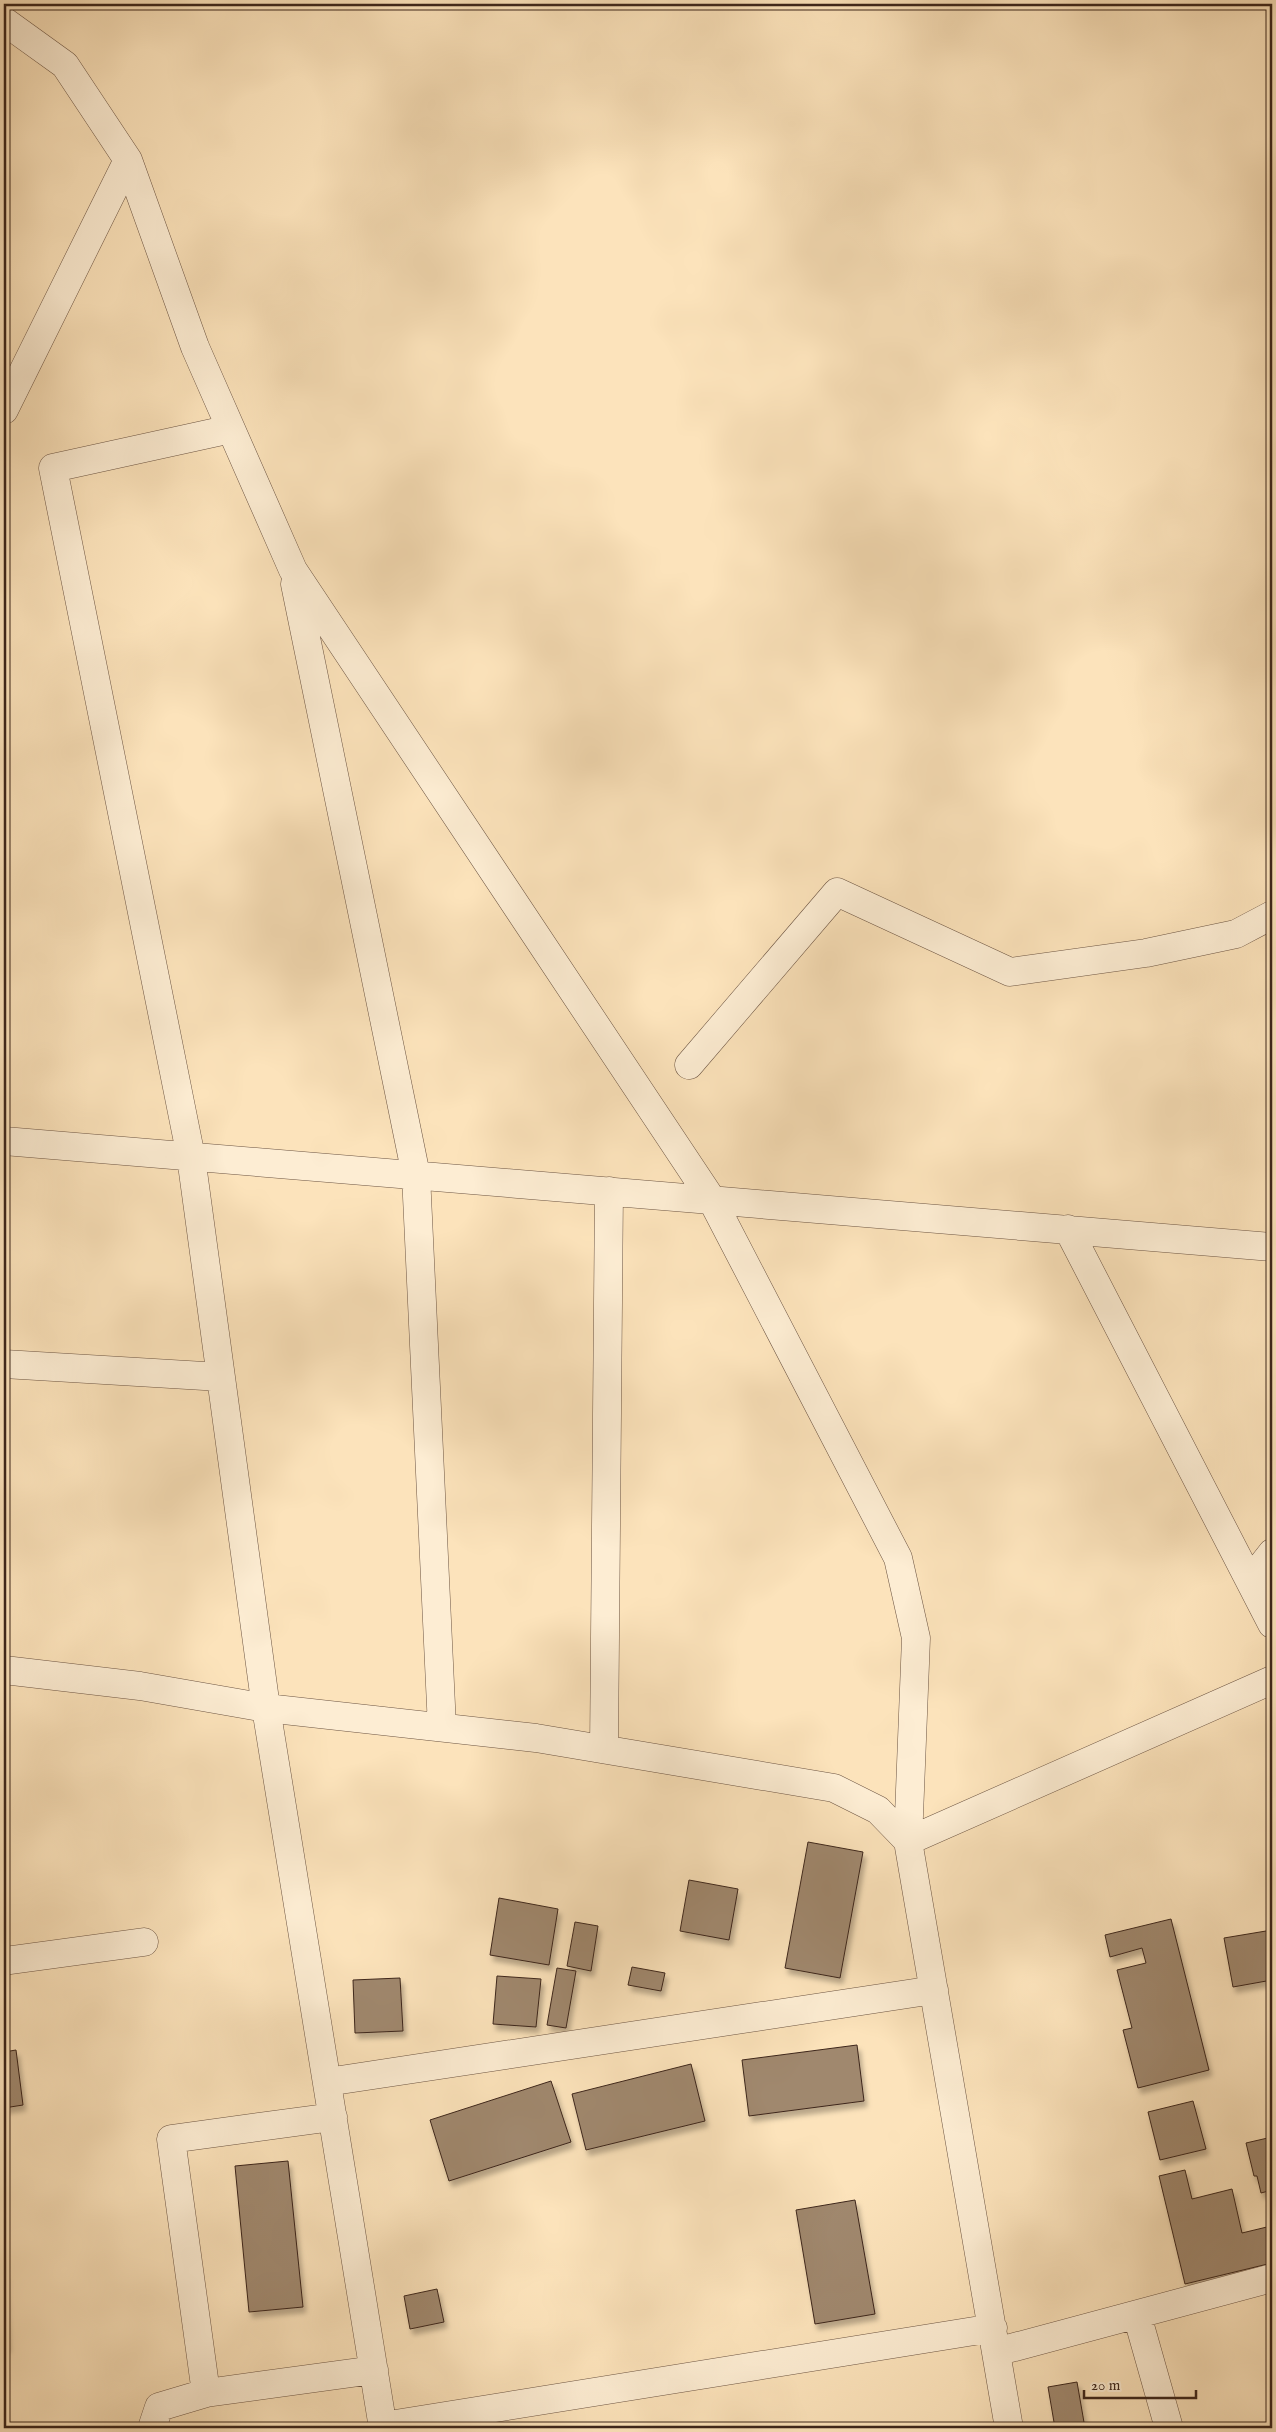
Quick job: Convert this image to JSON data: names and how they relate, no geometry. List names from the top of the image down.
{
  "scale_bar": "20 m"
}
